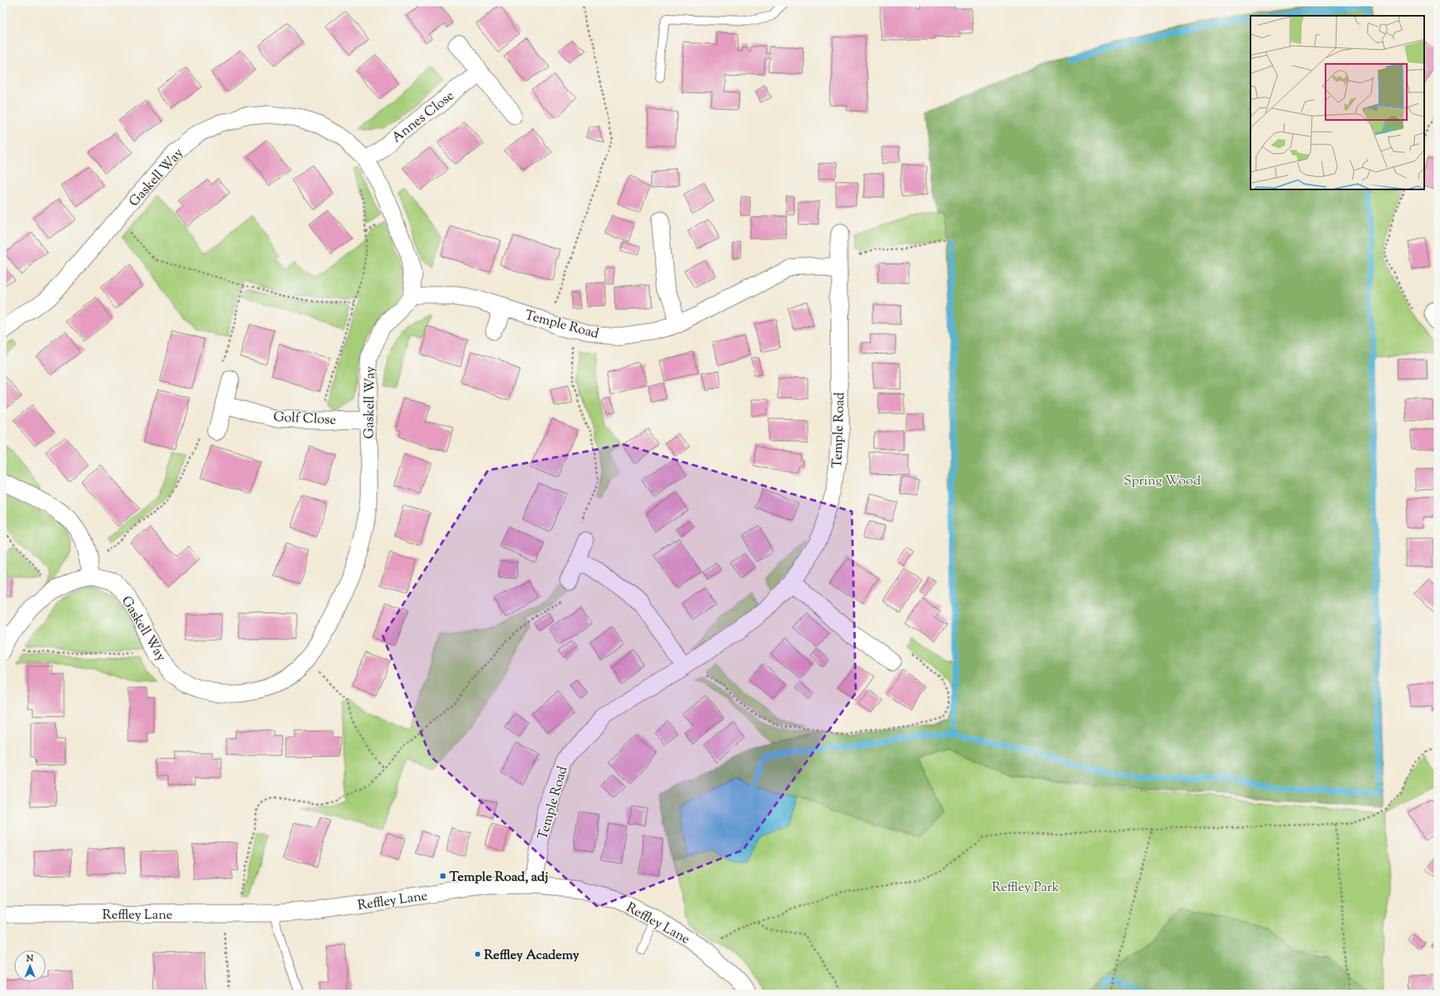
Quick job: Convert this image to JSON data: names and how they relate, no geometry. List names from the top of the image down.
{
  "streets": {
    "street": [
      "Annes Close",
      "Gaskell Way",
      "Temple Road",
      "Golf Close",
      "Reffley Lane"
    ]
  },
  "crossings": [
    ["Annes Close", "Gaskell Way"],
    ["Gaskell Way", "Temple Road"],
    ["Gaskell Way", "Golf Close"],
    ["Temple Road", "Reffley Lane"]
  ],
  "parks": ["Spring Wood", "Reffley Park"],
  "places": {
    "transit": ["Temple Road, adj"],
    "other": ["Reffley Academy"]
  },
  "north": "top"
}
